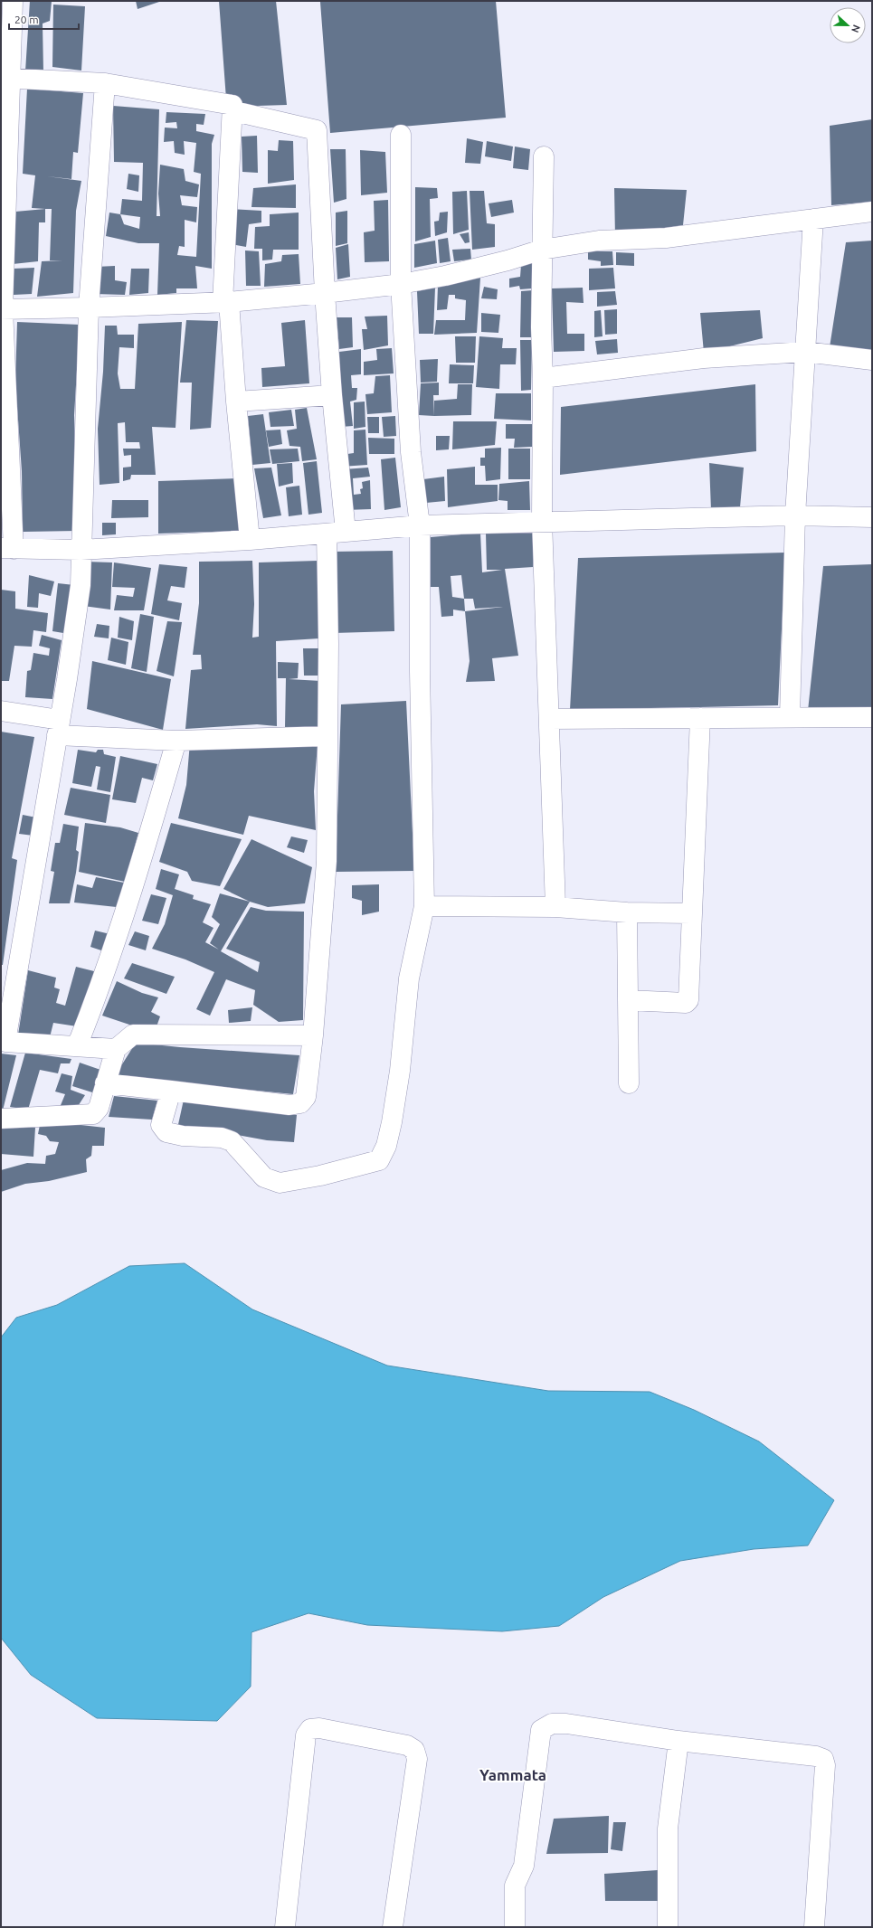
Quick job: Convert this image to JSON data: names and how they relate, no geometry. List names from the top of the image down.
{
  "districts": ["Yammata"],
  "scale_bar": "20 m",
  "north": "right"
}
